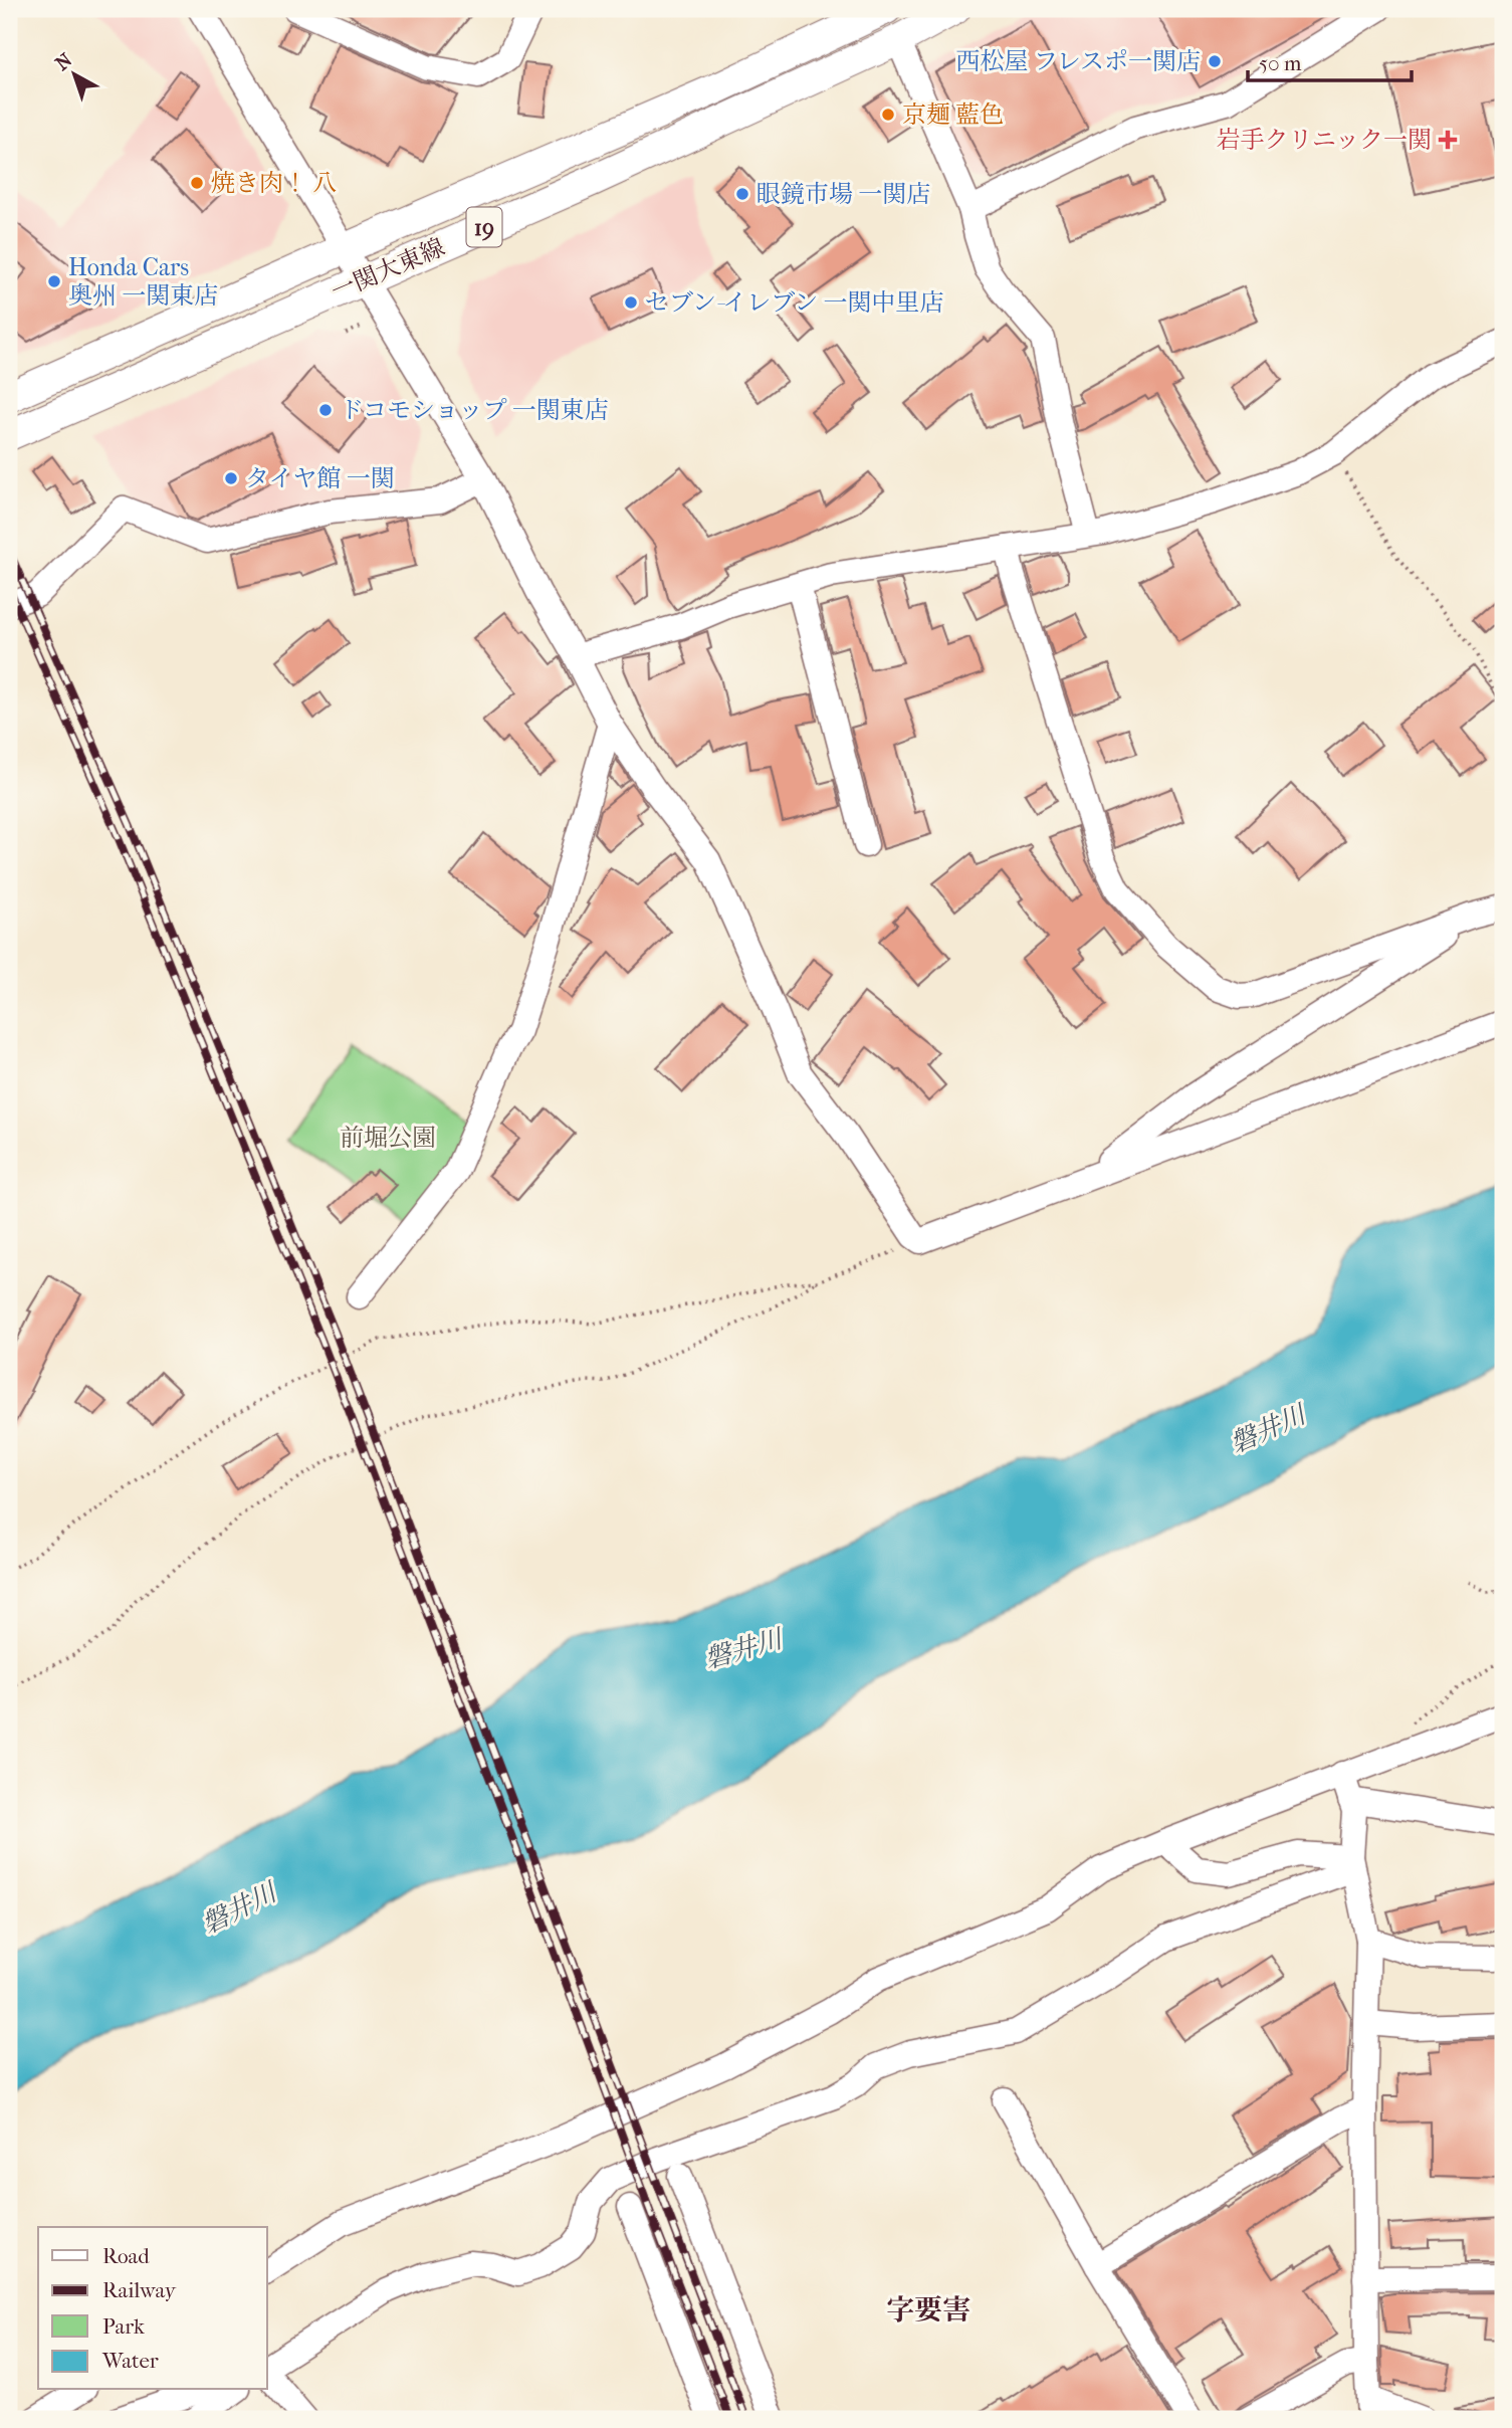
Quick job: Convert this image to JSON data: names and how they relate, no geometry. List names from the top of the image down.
{
  "streets": {
    "main road": ["19", "一関大東線"]
  },
  "districts": ["字要害"],
  "water": ["磐井川"],
  "parks": ["前堀公園"],
  "places": {
    "other": [
      "西松屋 フレスポ一関店",
      "京麺 藍色",
      "焼き肉！ 八",
      "眼鏡市場 一関店",
      "Honda Cars 奥州 一関東店",
      "セブン-イレブン 一関中里店",
      "ドコモショップ 一関東店",
      "タイヤ館 一関"
    ],
    "health": ["岩手クリニック一関"]
  },
  "legend": [
    "Road",
    "Railway",
    "Park",
    "Water"
  ],
  "scale_bar": "50 m",
  "north": "top left"
}
